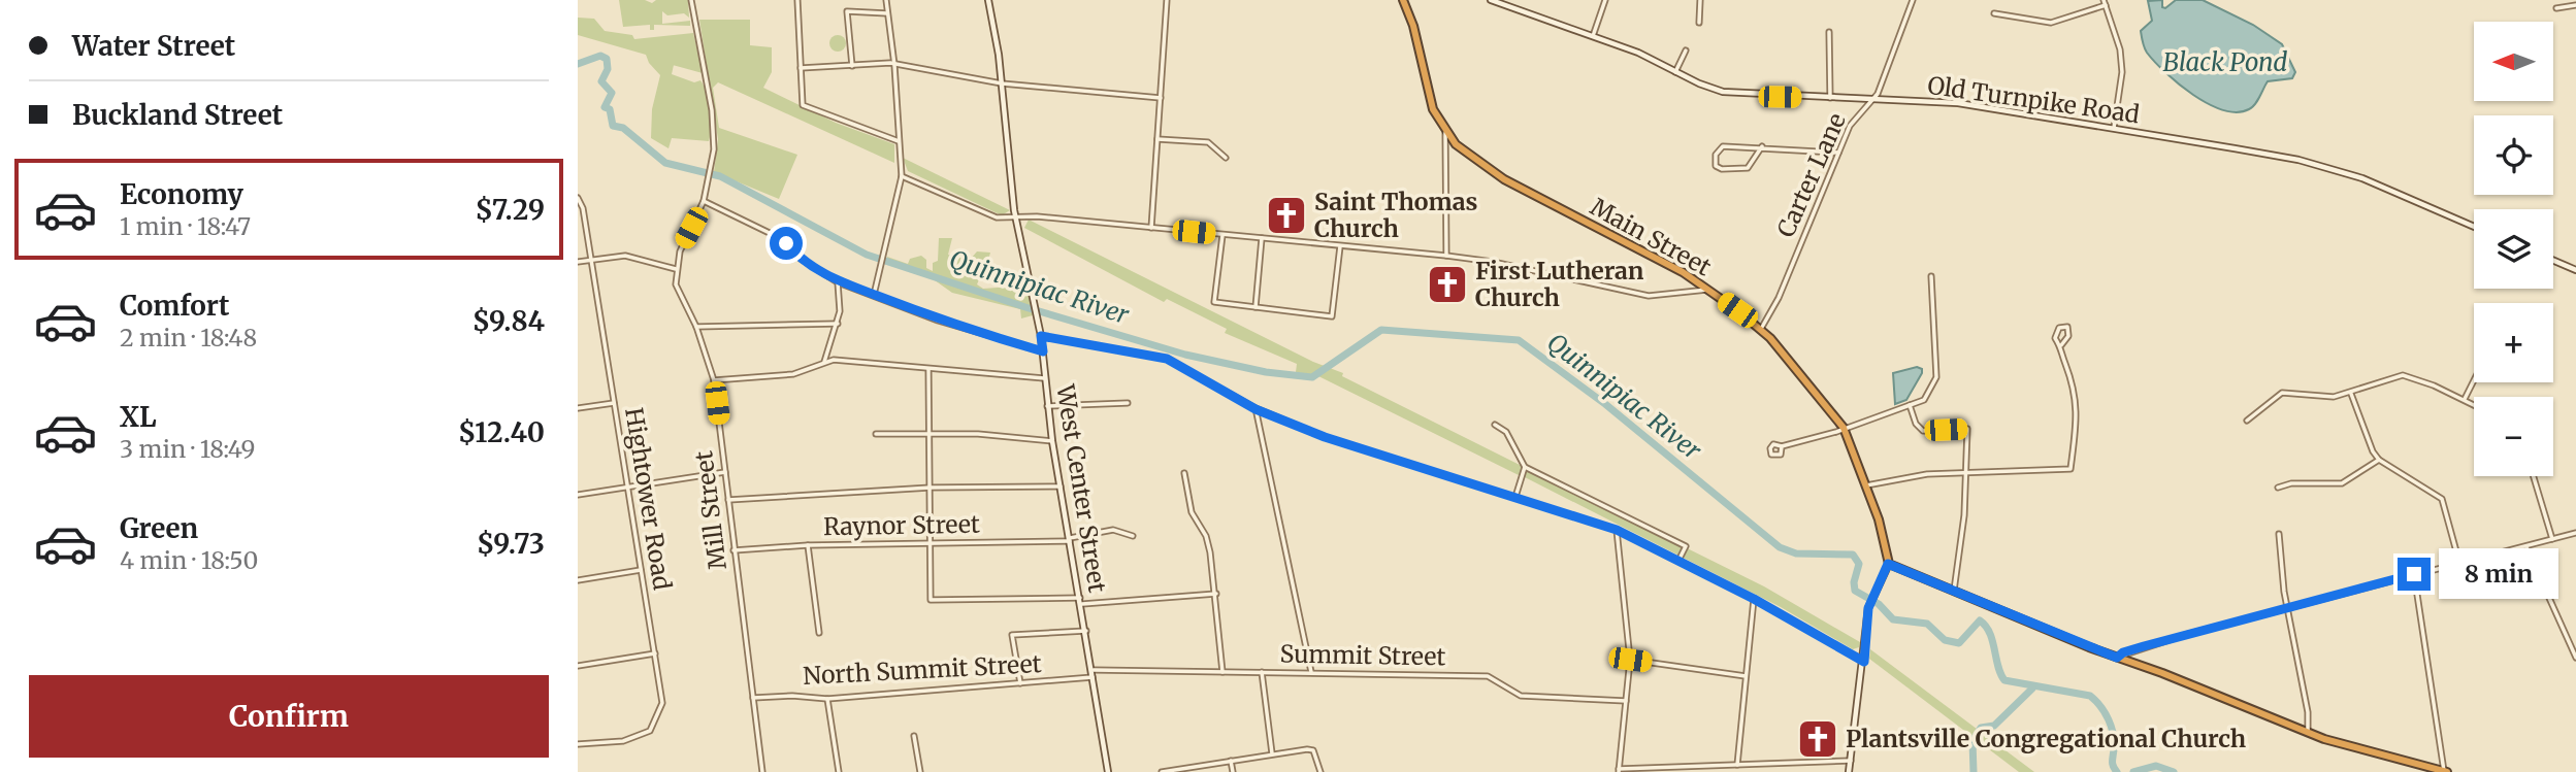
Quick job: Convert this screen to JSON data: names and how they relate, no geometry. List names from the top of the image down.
{
  "streets": {
    "highway": ["Main Street"],
    "main road": ["Old Turnpike Road", "West Center Street"],
    "street": [
      "Carter Lane",
      "Hightower Road",
      "Mill Street",
      "Raynor Street",
      "Summit Street",
      "North Summit Street"
    ]
  },
  "crossings": [
    ["Old Turnpike Road", "Carter Lane"],
    ["Carter Lane", "Main Street"],
    ["West Center Street", "Raynor Street"],
    ["West Center Street", "Summit Street"],
    ["West Center Street", "North Summit Street"],
    ["Mill Street", "Raynor Street"],
    ["Mill Street", "North Summit Street"]
  ],
  "water": ["Black Pond", "Quinnipiac River"],
  "places": {
    "church": ["Saint Thomas Church", "First Lutheran Church", "Plantsville Congregational Church"]
  },
  "north": "left",
  "page": {
    "banner": ["Water Street", "Buckland Street"],
    "map_buttons": ["+", "−"],
    "list": [
      {
        "name": "Economy",
        "note": "1 min · 18:47",
        "value": "$7.29"
      },
      {
        "name": "Comfort",
        "note": "2 min · 18:48",
        "value": "$9.84"
      },
      {
        "name": "XL",
        "note": "3 min · 18:49",
        "value": "$12.40"
      },
      {
        "name": "Green",
        "note": "4 min · 18:50",
        "value": "$9.73"
      }
    ],
    "bubble": "8 min",
    "buttons": "Confirm"
  }
}
